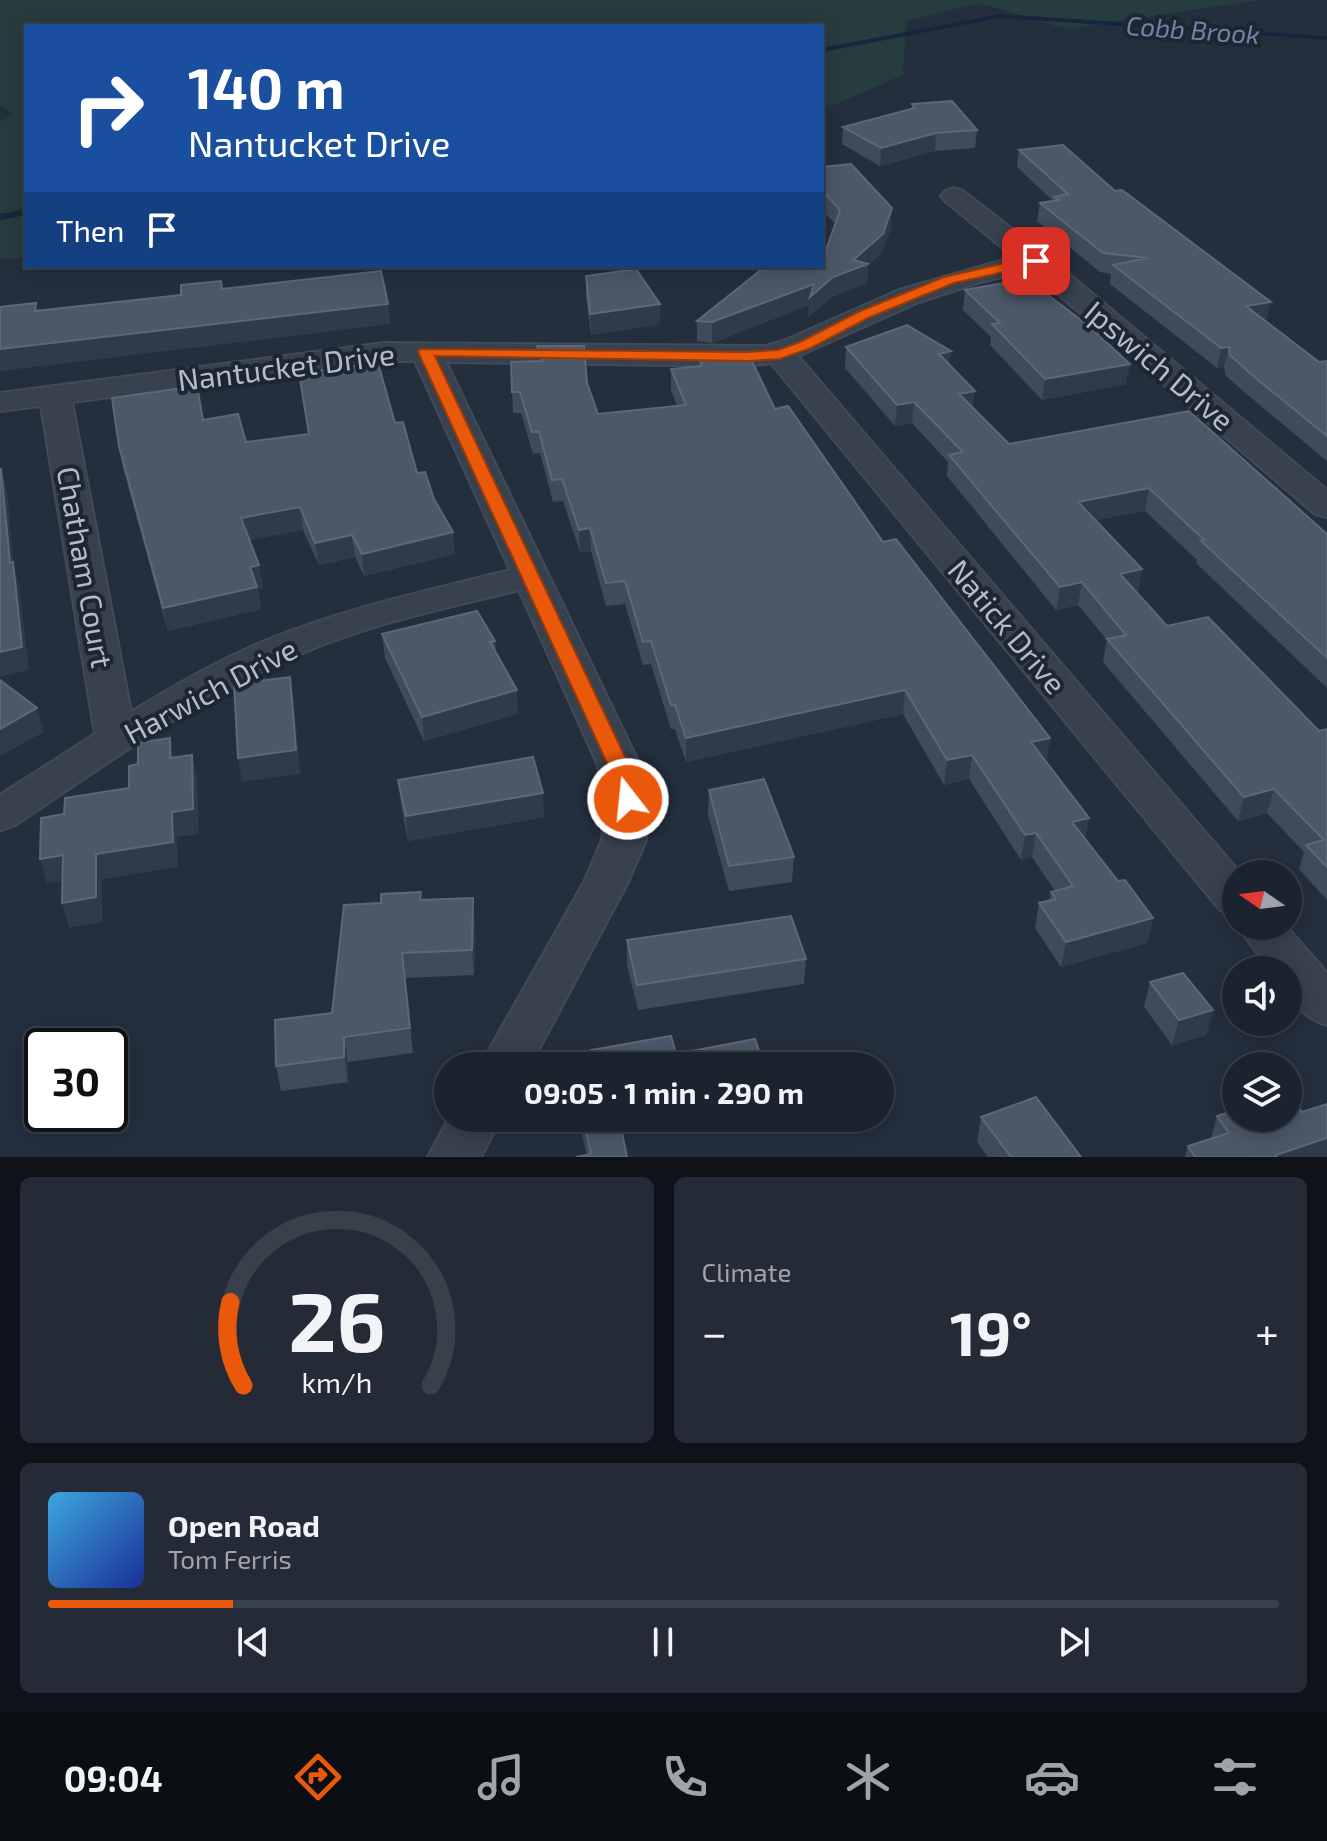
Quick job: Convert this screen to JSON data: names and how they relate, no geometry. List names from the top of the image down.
{
  "streets": {
    "street": [
      "Ipswich Drive",
      "Nantucket Drive",
      "Chatham Court",
      "Natick Drive",
      "Harwich Drive"
    ]
  },
  "crossings": [
    ["Ipswich Drive", "Nantucket Drive"],
    ["Nantucket Drive", "Chatham Court"],
    ["Nantucket Drive", "Natick Drive"],
    ["Chatham Court", "Harwich Drive"]
  ],
  "water": ["Cobb Brook"],
  "north": "left",
  "page": {
    "turn": ["140 m", "Nantucket Drive"],
    "then": "Then",
    "limit": "30",
    "trip": "09:05 · 1 min · 290 m",
    "tile": "Climate",
    "heat": ["−", "19°", "+"],
    "song": ["Open Road", "Tom Ferris"],
    "tabs": "09:04",
    "gauge": ["26", "km/h"]
  }
}
